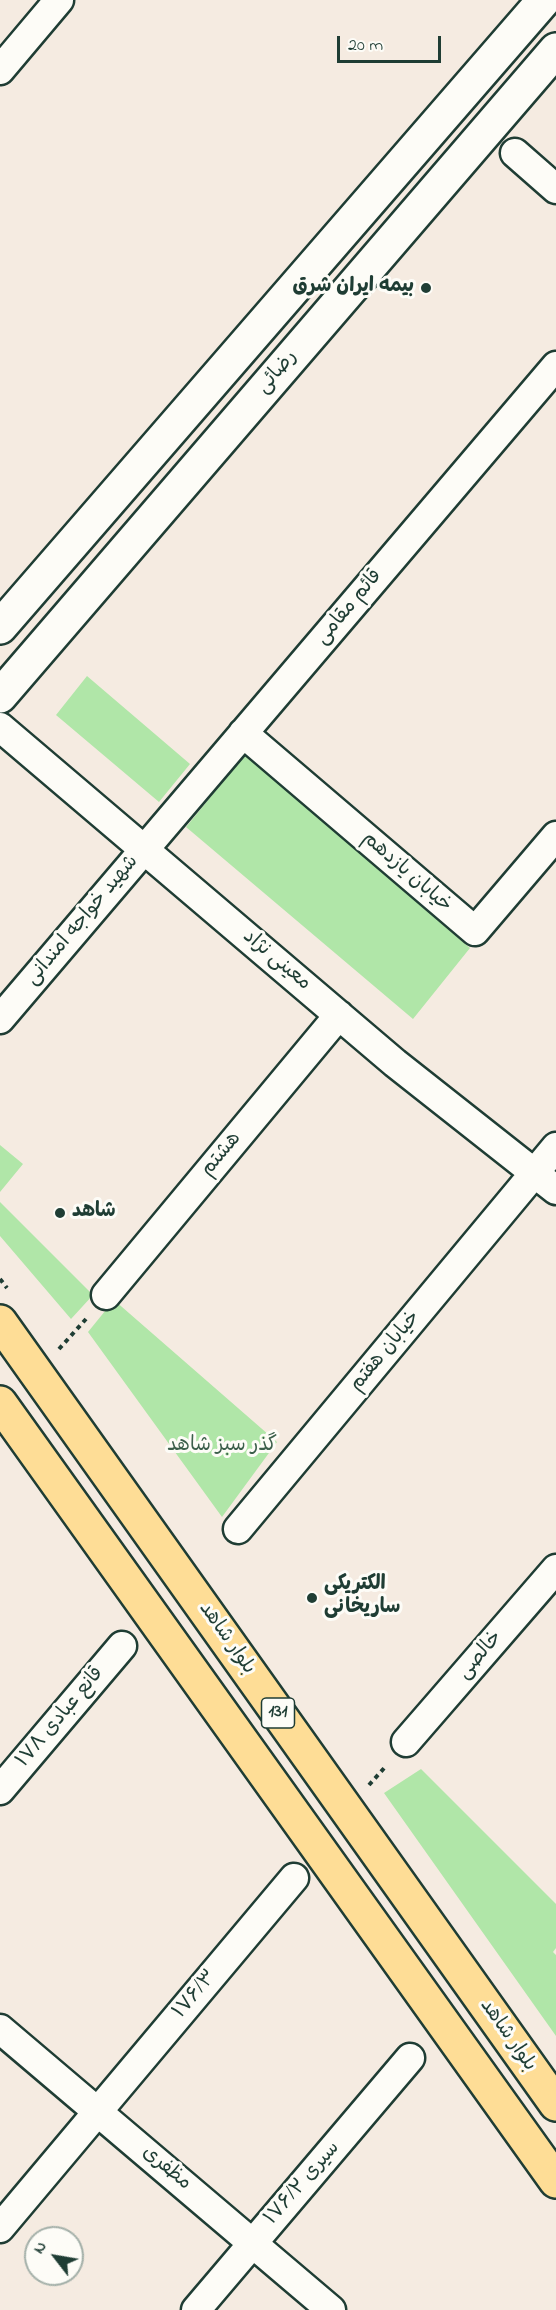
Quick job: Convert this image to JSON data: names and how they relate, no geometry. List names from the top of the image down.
{
  "streets": {
    "main road": ["رضائی", "بلوار شاهد", "131"],
    "street": [
      "قائم مقامی",
      "خیابان یازدهم",
      "شهید خواجه امندانی",
      "معینی نژاد",
      "هشتم",
      "خیابان هفتم",
      "خالصی",
      "قانع عبادی ۱۷۸",
      "۱۷۶/۳",
      "مظفری",
      "سیری ۱۷۶/۲"
    ]
  },
  "crossings": [
    ["قائم مقامی", "خیابان یازدهم"],
    ["قائم مقامی", "شهید خواجه امندانی"],
    ["قائم مقامی", "معینی نژاد"],
    ["شهید خواجه امندانی", "معینی نژاد"],
    ["معینی نژاد", "هشتم"],
    ["معینی نژاد", "خیابان هفتم"],
    ["۱۷۶/۳", "مظفری"],
    ["مظفری", "سیری ۱۷۶/۲"]
  ],
  "parks": ["گذر سبز شاهد"],
  "places": ["بیمه ایران شرق", "شاهد", "الکتریکی ساریخانی"],
  "scale_bar": "20 m",
  "north": "top left"
}
